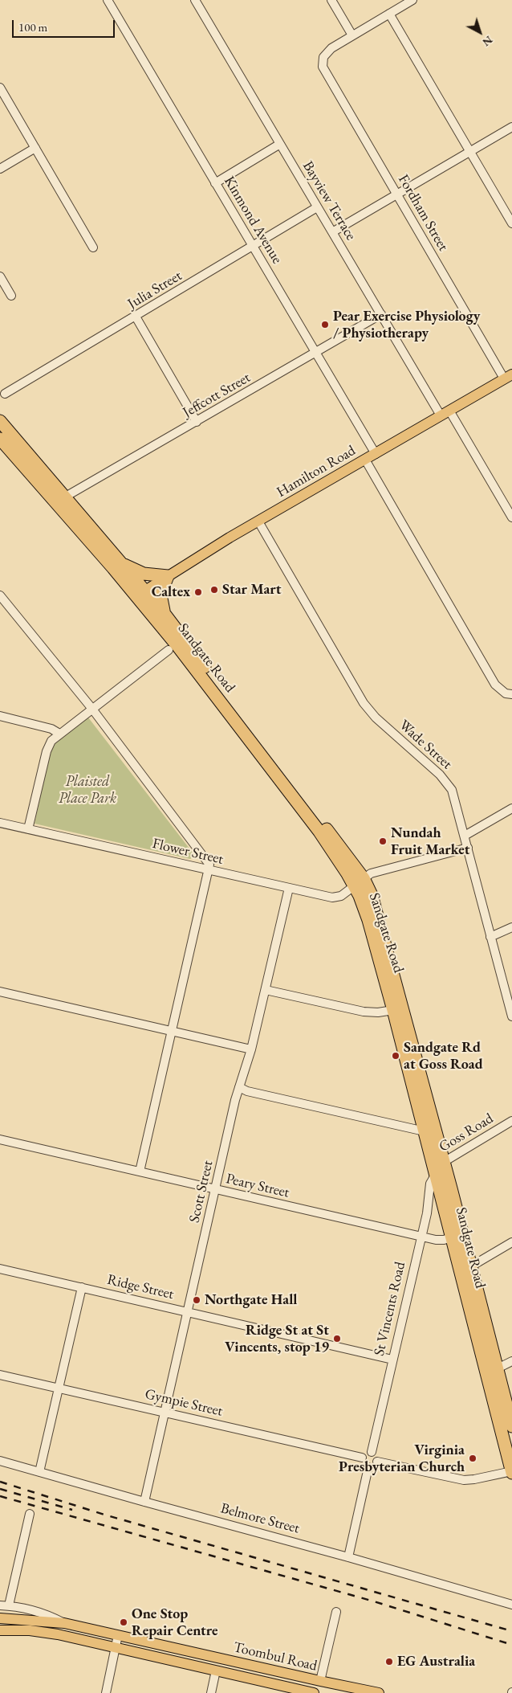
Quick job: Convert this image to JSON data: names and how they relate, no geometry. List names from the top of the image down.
{
  "streets": {
    "highway": ["Sandgate Road"],
    "main road": ["Hamilton Road", "Toombul Road"],
    "street": [
      "Bayview Terrace",
      "Fordham Street",
      "Kinmond Avenue",
      "Julia Street",
      "Jeffcott Street",
      "Wade Street",
      "Flower Street",
      "Goss Road",
      "Peary Street",
      "Scott Street",
      "Ridge Street",
      "St Vincents Road",
      "Gympie Street",
      "Belmore Street"
    ]
  },
  "crossings": [
    ["Bayview Terrace", "Julia Street"],
    ["Bayview Terrace", "Jeffcott Street"],
    ["Bayview Terrace", "Hamilton Road"],
    ["Fordham Street", "Hamilton Road"],
    ["Kinmond Avenue", "Julia Street"],
    ["Kinmond Avenue", "Jeffcott Street"],
    ["Kinmond Avenue", "Hamilton Road"],
    ["Jeffcott Street", "Sandgate Road"],
    ["Hamilton Road", "Sandgate Road"],
    ["Hamilton Road", "Wade Street"],
    ["Sandgate Road", "Flower Street"],
    ["Sandgate Road", "Goss Road"],
    ["Sandgate Road", "Peary Street"],
    ["Sandgate Road", "St Vincents Road"],
    ["Wade Street", "Flower Street"],
    ["Flower Street", "Scott Street"],
    ["Goss Road", "St Vincents Road"],
    ["Peary Street", "Scott Street"],
    ["Peary Street", "St Vincents Road"],
    ["Scott Street", "Ridge Street"],
    ["Scott Street", "Gympie Street"],
    ["Scott Street", "Belmore Street"],
    ["Ridge Street", "St Vincents Road"],
    ["St Vincents Road", "Gympie Street"]
  ],
  "parks": ["Plaisted Place Park"],
  "places": [
    "Pear Exercise Physiology / Physiotherapy",
    "Star Mart",
    "Caltex",
    "Nundah Fruit Market",
    "Sandgate Rd at Goss Road",
    "Northgate Hall",
    "Ridge St at St Vincents, stop 19",
    "Virginia Presbyterian Church",
    "One Stop Repair Centre",
    "EG Australia"
  ],
  "scale_bar": "100 m",
  "north": "bottom right"
}
